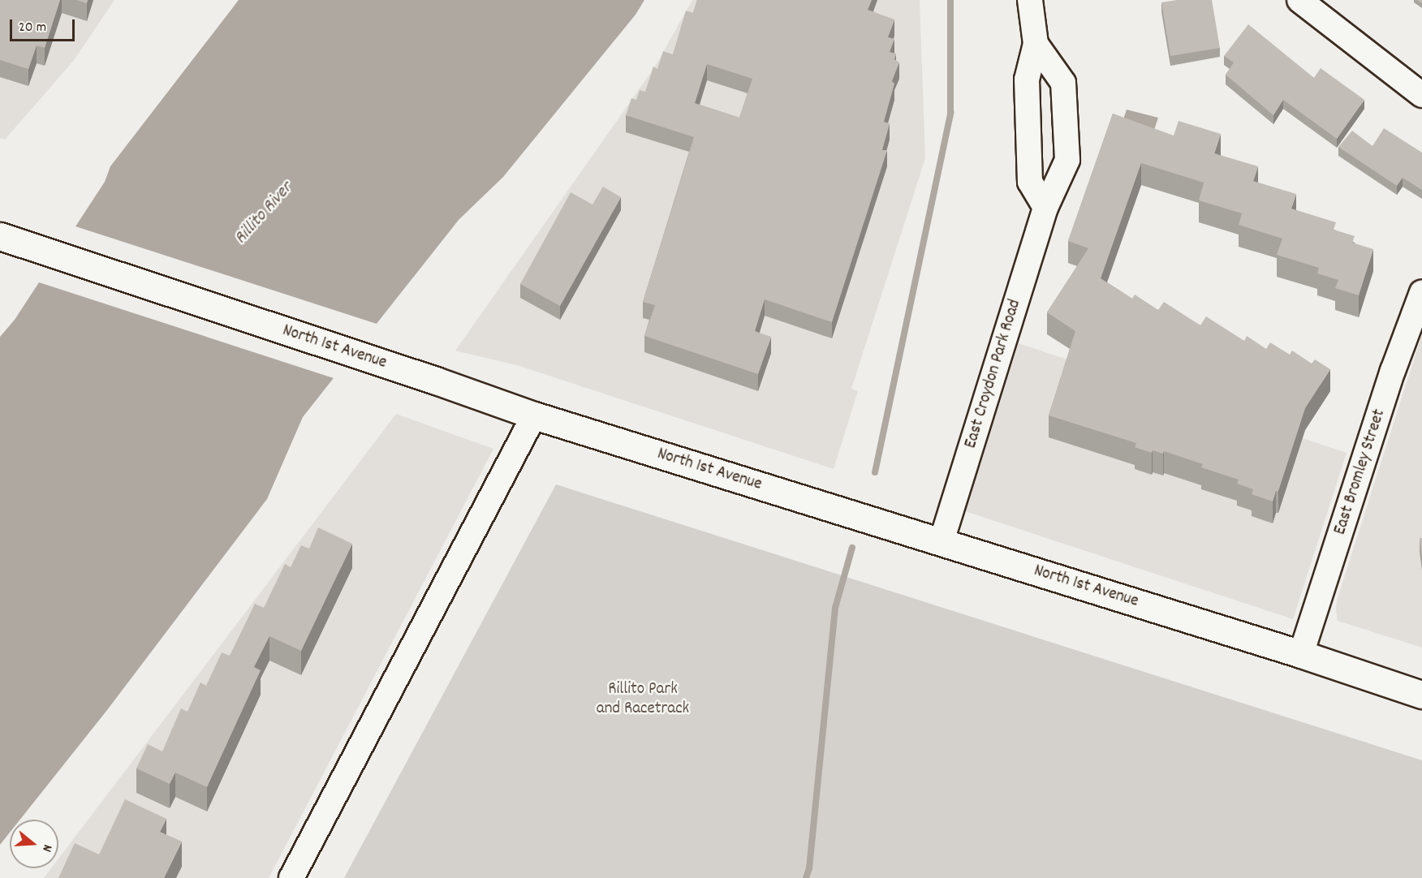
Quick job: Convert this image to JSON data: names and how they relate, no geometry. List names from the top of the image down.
{
  "streets": {
    "main road": ["North 1st Avenue"],
    "street": ["East Croydon Park Road", "East Bromley Street"]
  },
  "crossings": [
    ["North 1st Avenue", "East Croydon Park Road"],
    ["North 1st Avenue", "East Bromley Street"]
  ],
  "water": ["Rillito River"],
  "parks": ["Rillito Park and Racetrack"],
  "scale_bar": "20 m",
  "north": "right"
}
